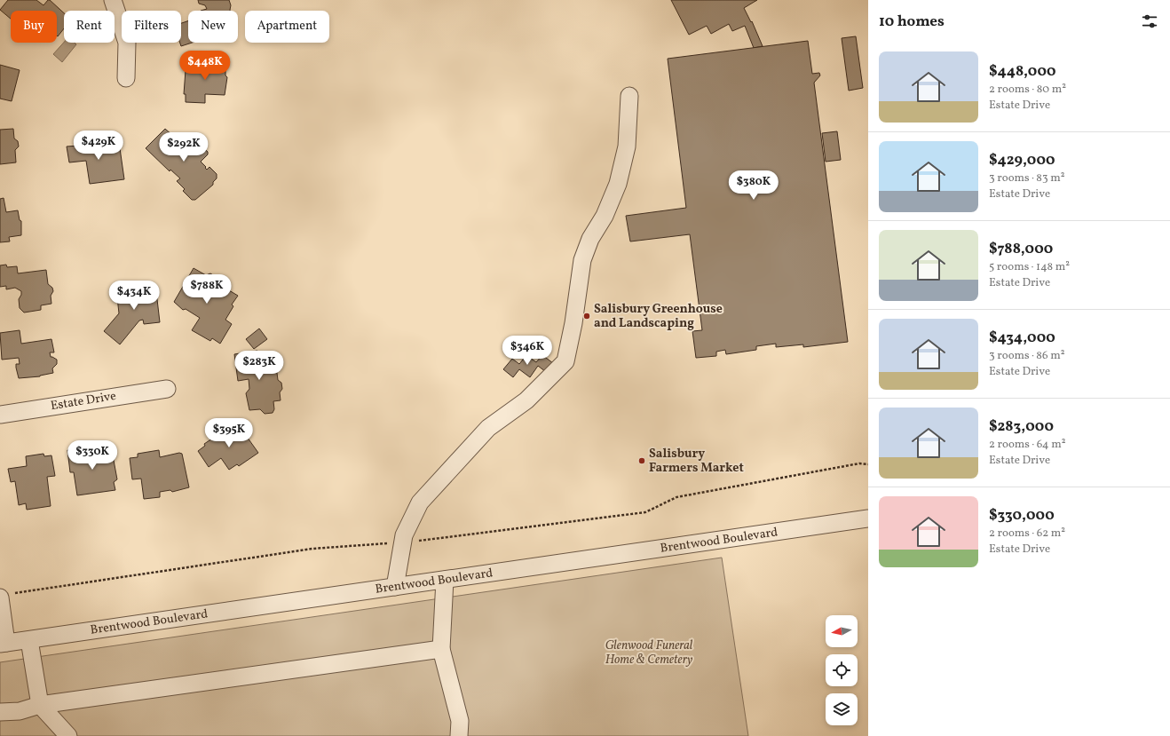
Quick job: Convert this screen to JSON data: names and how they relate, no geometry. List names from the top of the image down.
{
  "streets": {
    "street": ["Estate Drive", "Brentwood Boulevard"]
  },
  "parks": ["Glenwood Funeral Home & Cemetery"],
  "places": ["Salisbury Greenhouse and Landscaping", "Salisbury Farmers Market"],
  "north": "left",
  "page": {
    "heading": "10 homes",
    "chip": [
      "Buy",
      "Rent",
      "Filters",
      "New",
      "Apartment"
    ],
    "list": [
      {
        "name": "$448,000",
        "note": "2 rooms · 80 m² · Estate Drive"
      },
      {
        "name": "$429,000",
        "note": "3 rooms · 83 m² · Estate Drive"
      },
      {
        "name": "$788,000",
        "note": "5 rooms · 148 m² · Estate Drive"
      },
      {
        "name": "$434,000",
        "note": "3 rooms · 86 m² · Estate Drive"
      },
      {
        "name": "$283,000",
        "note": "2 rooms · 64 m² · Estate Drive"
      },
      {
        "name": "$330,000",
        "note": "2 rooms · 62 m² · Estate Drive"
      }
    ],
    "price": [
      "$448K",
      "$429K",
      "$292K",
      "$380K",
      "$788K",
      "$434K",
      "$346K",
      "$283K",
      "$395K",
      "$330K"
    ]
  }
}
